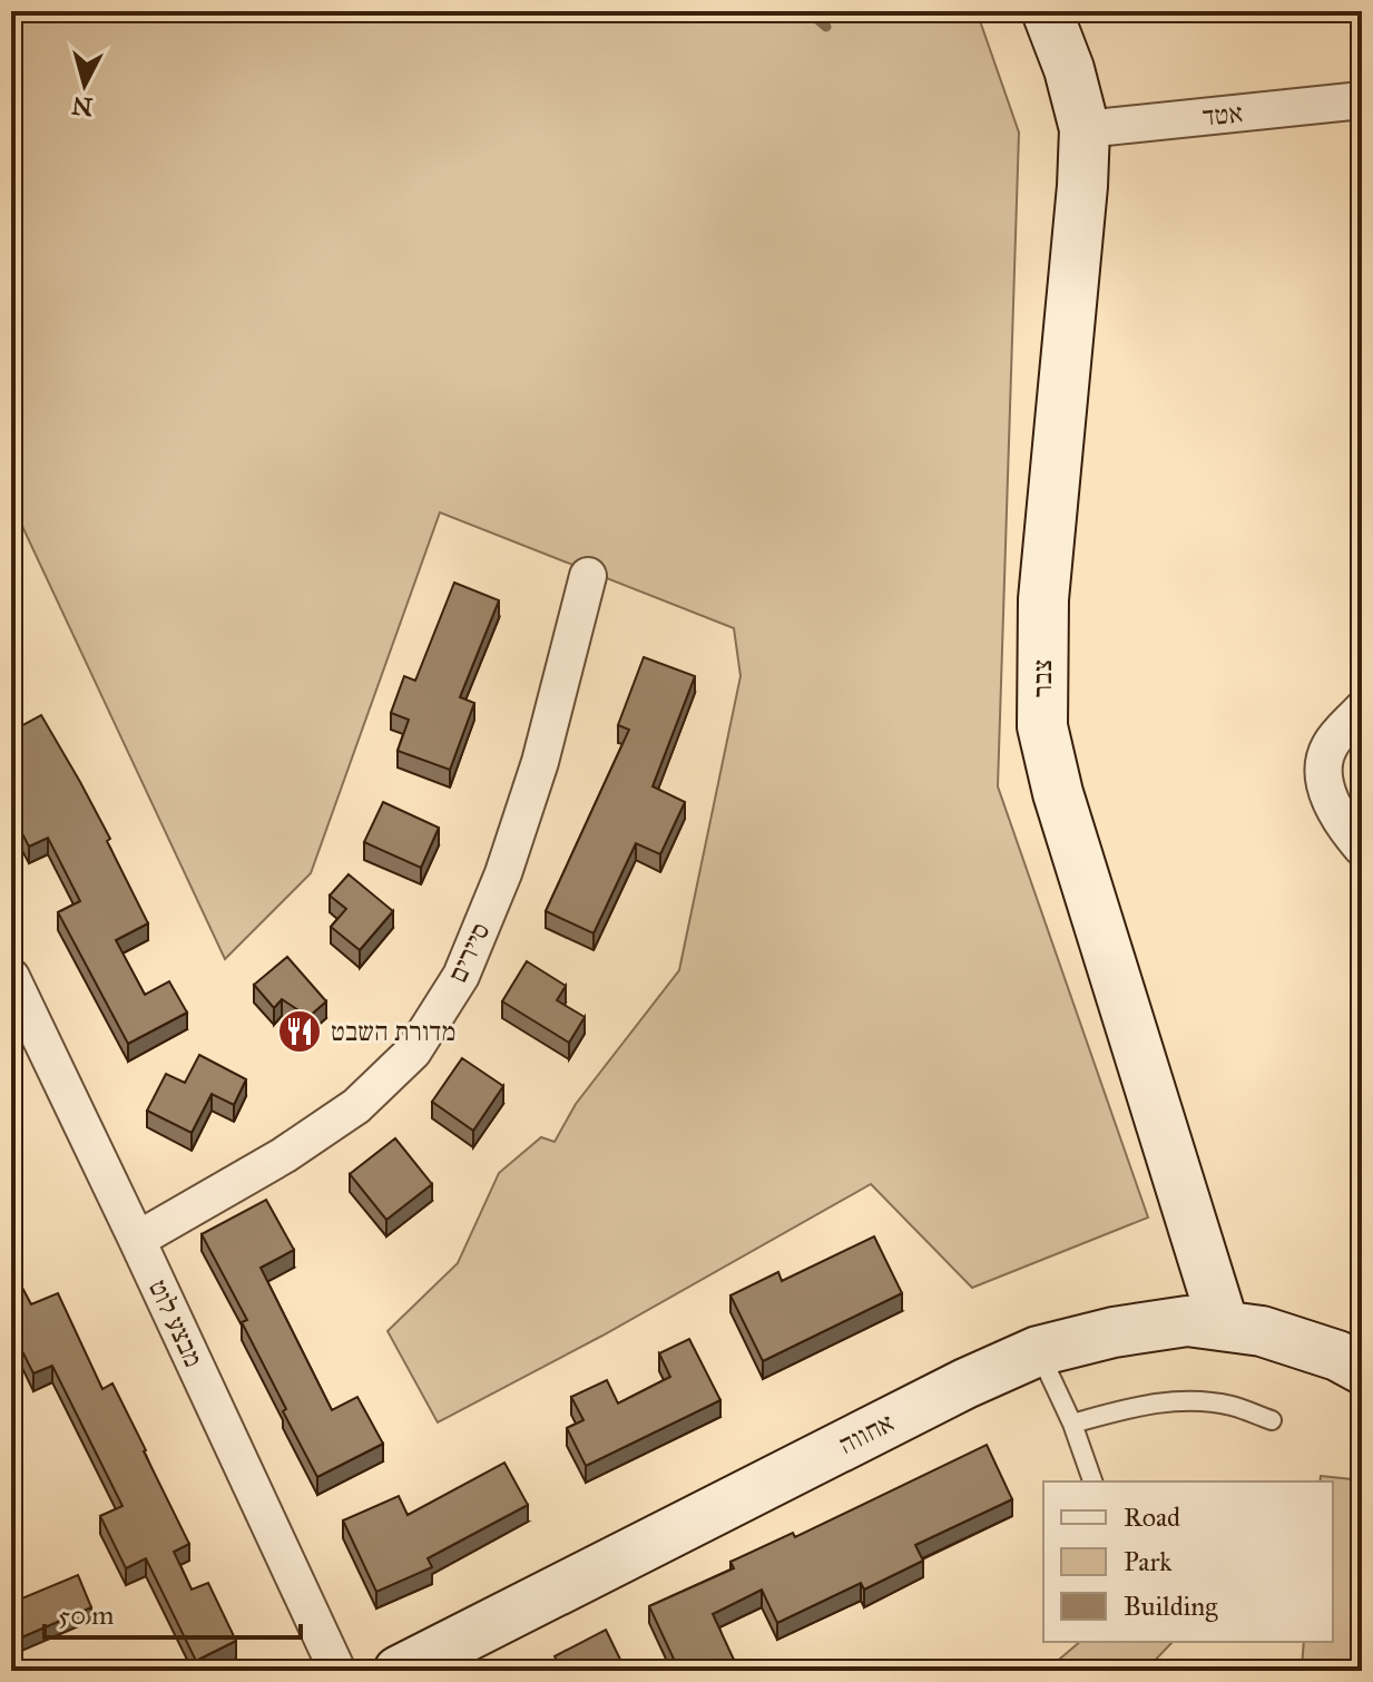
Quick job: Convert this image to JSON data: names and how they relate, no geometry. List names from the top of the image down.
{
  "streets": {
    "street": [
      "אטד",
      "צבר",
      "סיירים",
      "מבצע לוט",
      "אחווה"
    ]
  },
  "crossings": [
    ["אטד", "צבר"],
    ["צבר", "אחווה"],
    ["סיירים", "מבצע לוט"]
  ],
  "places": {
    "restaurant": ["מדורת השבט"]
  },
  "legend": ["Road", "Park", "Building"],
  "scale_bar": "50 m",
  "north": "bottom"
}
